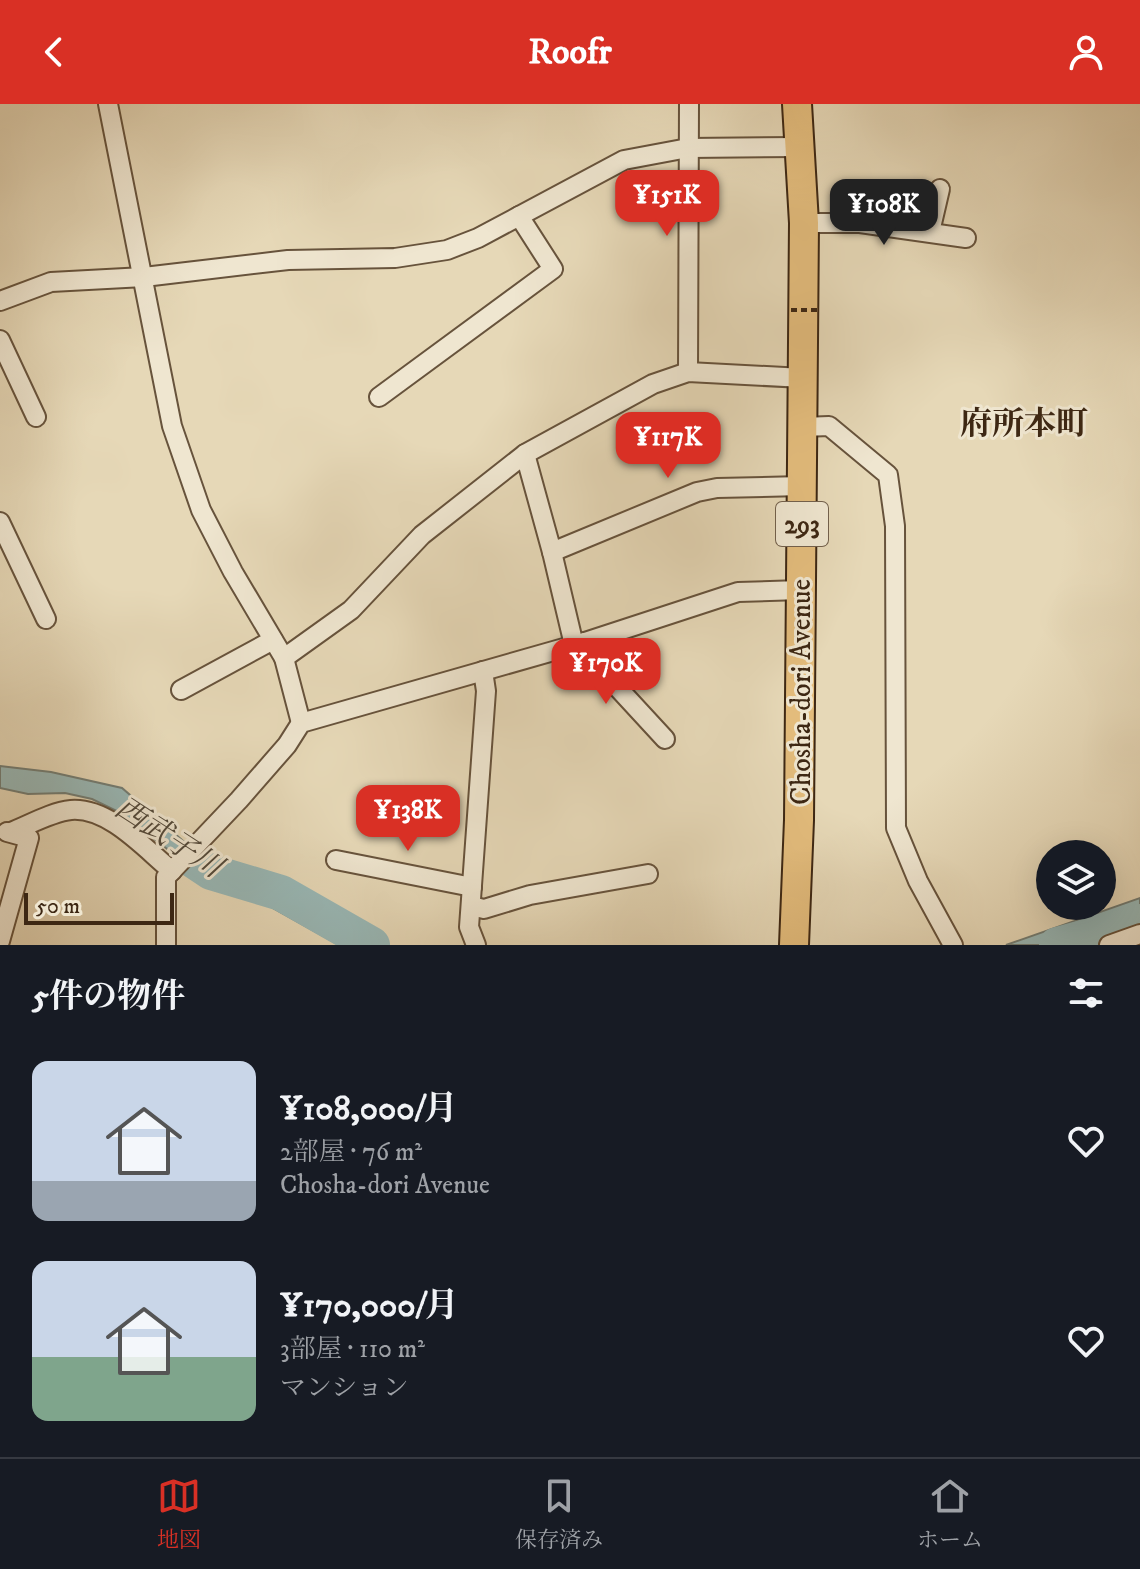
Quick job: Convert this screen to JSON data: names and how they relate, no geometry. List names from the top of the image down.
{
  "streets": {
    "highway": ["293", "Chosha-dori Avenue"]
  },
  "districts": ["府所本町"],
  "water": ["西武子川"],
  "scale_bar": "50 m",
  "page": {
    "header": "Roofr",
    "price": [
      "¥151K",
      "¥108K",
      "¥117K",
      "¥170K",
      "¥138K"
    ],
    "scale": "50 m",
    "heading": "5件の物件",
    "list": [
      {
        "name": "¥108,000/月",
        "note": "2部屋 · 76 m² · Chosha-dori Avenue"
      },
      {
        "name": "¥170,000/月",
        "note": "3部屋 · 110 m² · マンション"
      }
    ],
    "tabs": ["地図", "保存済み", "ホーム"]
  }
}
